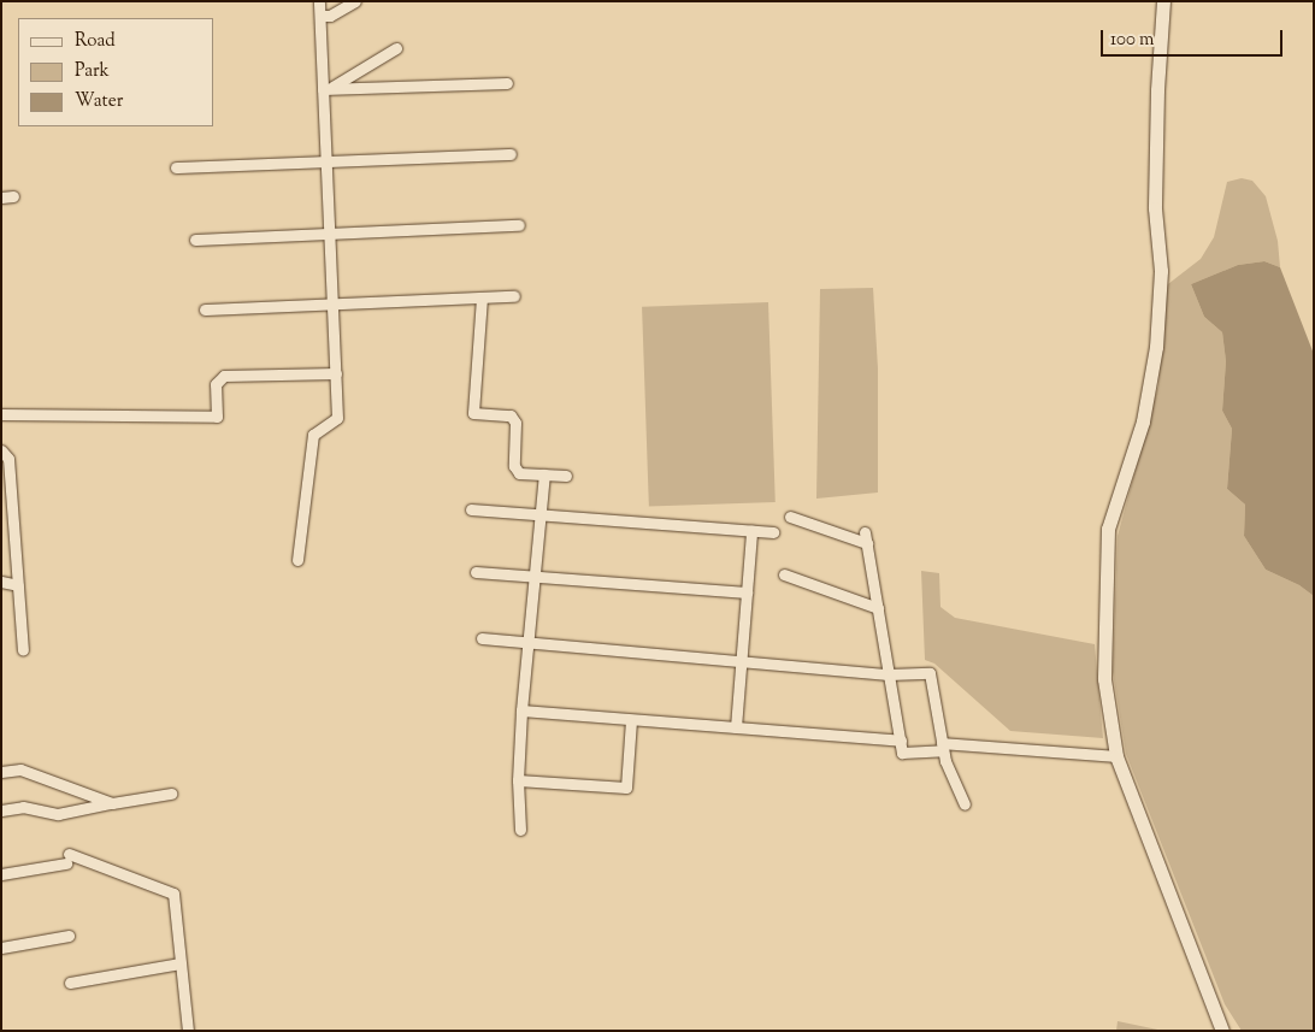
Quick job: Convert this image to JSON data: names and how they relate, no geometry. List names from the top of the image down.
{
  "legend": ["Road", "Park", "Water"],
  "scale_bar": "100 m"
}
